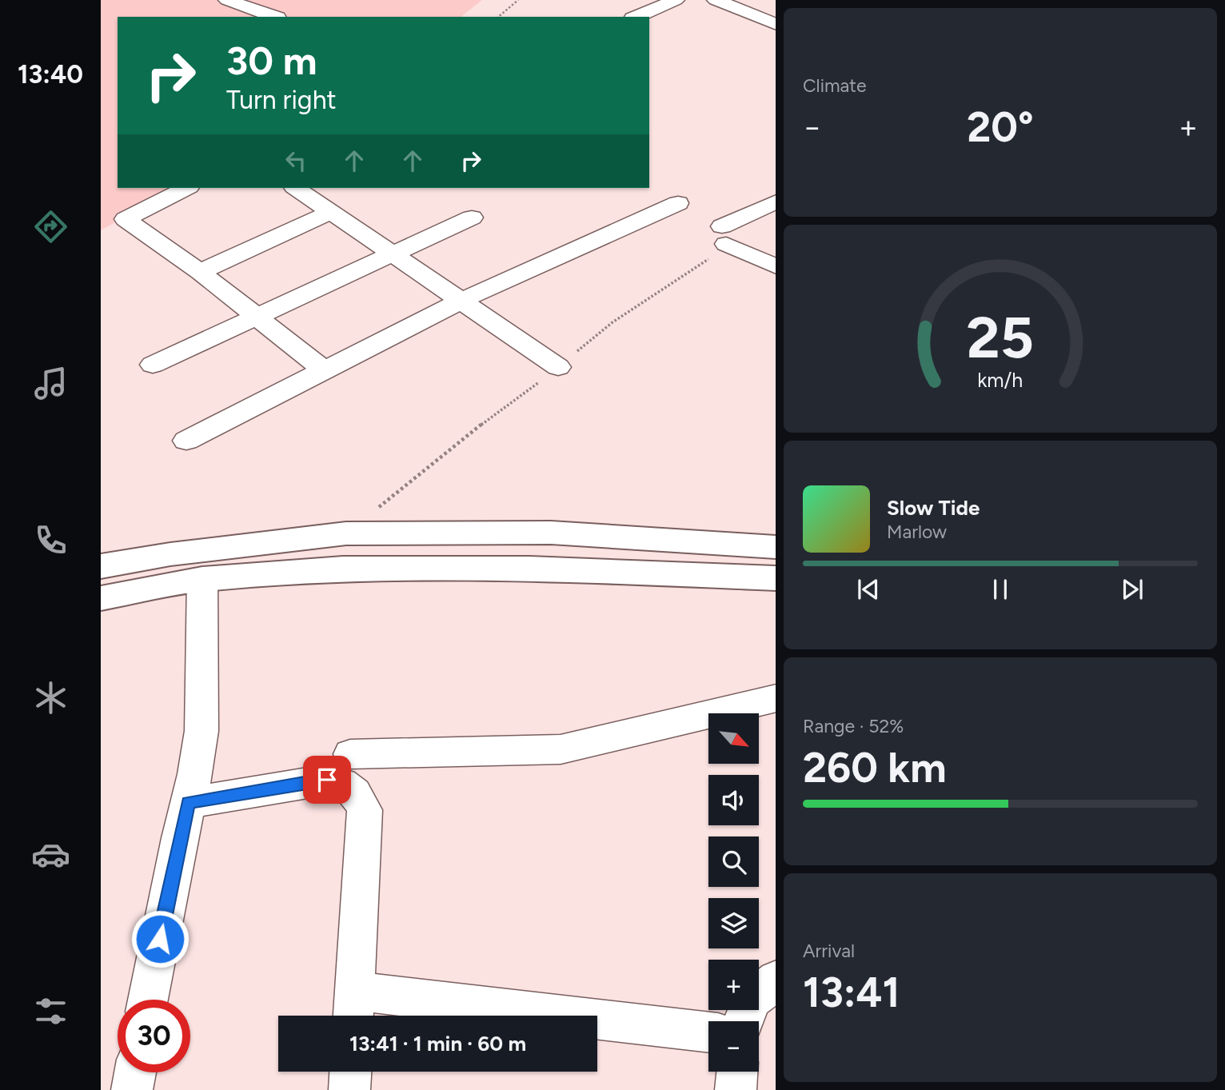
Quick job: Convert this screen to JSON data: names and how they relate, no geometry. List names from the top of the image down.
{
  "north": "bottom right",
  "page": {
    "tabs": "13:40",
    "tile": [
      "Climate",
      ["Range · 52%", "260 km"],
      ["Arrival", "13:41"]
    ],
    "turn": ["30 m", "Turn right"],
    "heat": ["−", "20°", "+"],
    "song": ["Slow Tide", "Marlow"],
    "map_buttons": ["+", "−"],
    "limit": "30",
    "trip": "13:41 · 1 min · 60 m",
    "gauge": ["25", "km/h"]
  }
}
